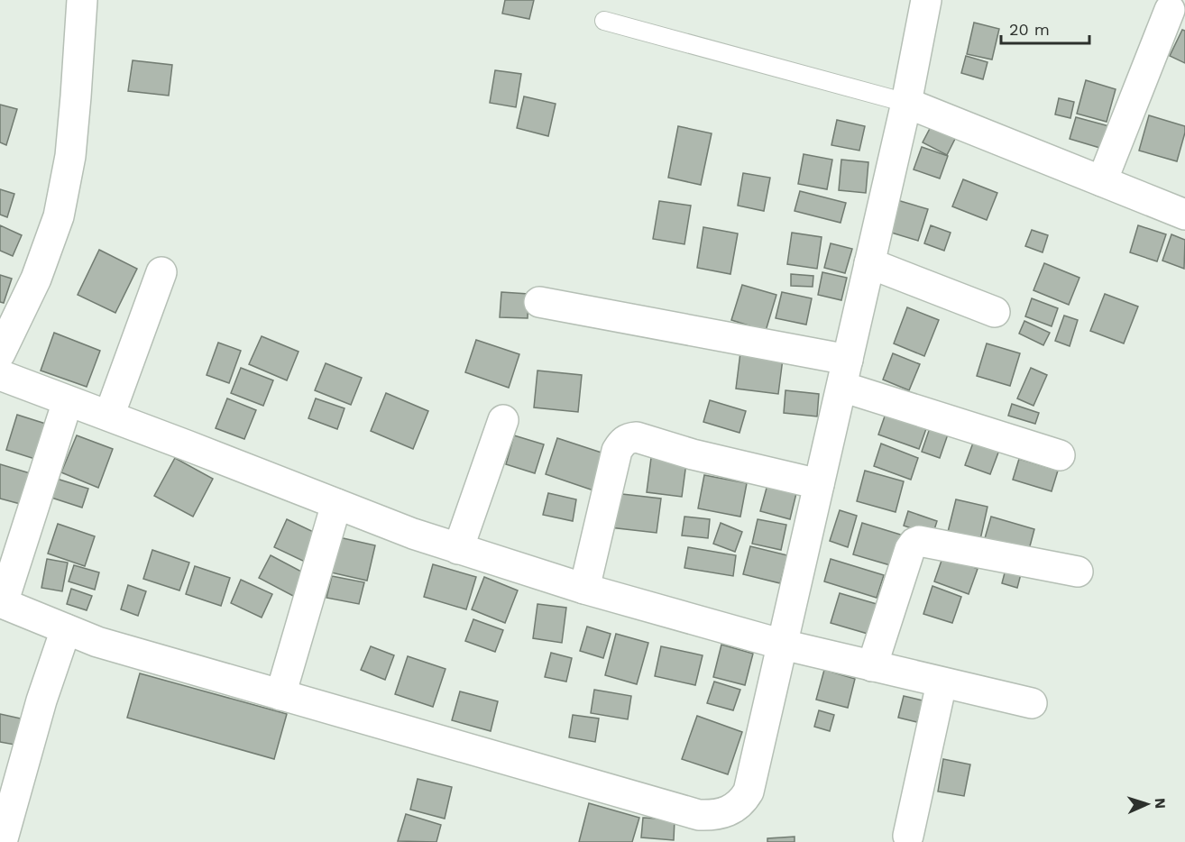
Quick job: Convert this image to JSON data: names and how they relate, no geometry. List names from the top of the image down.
{
  "scale_bar": "20 m",
  "north": "right"
}
